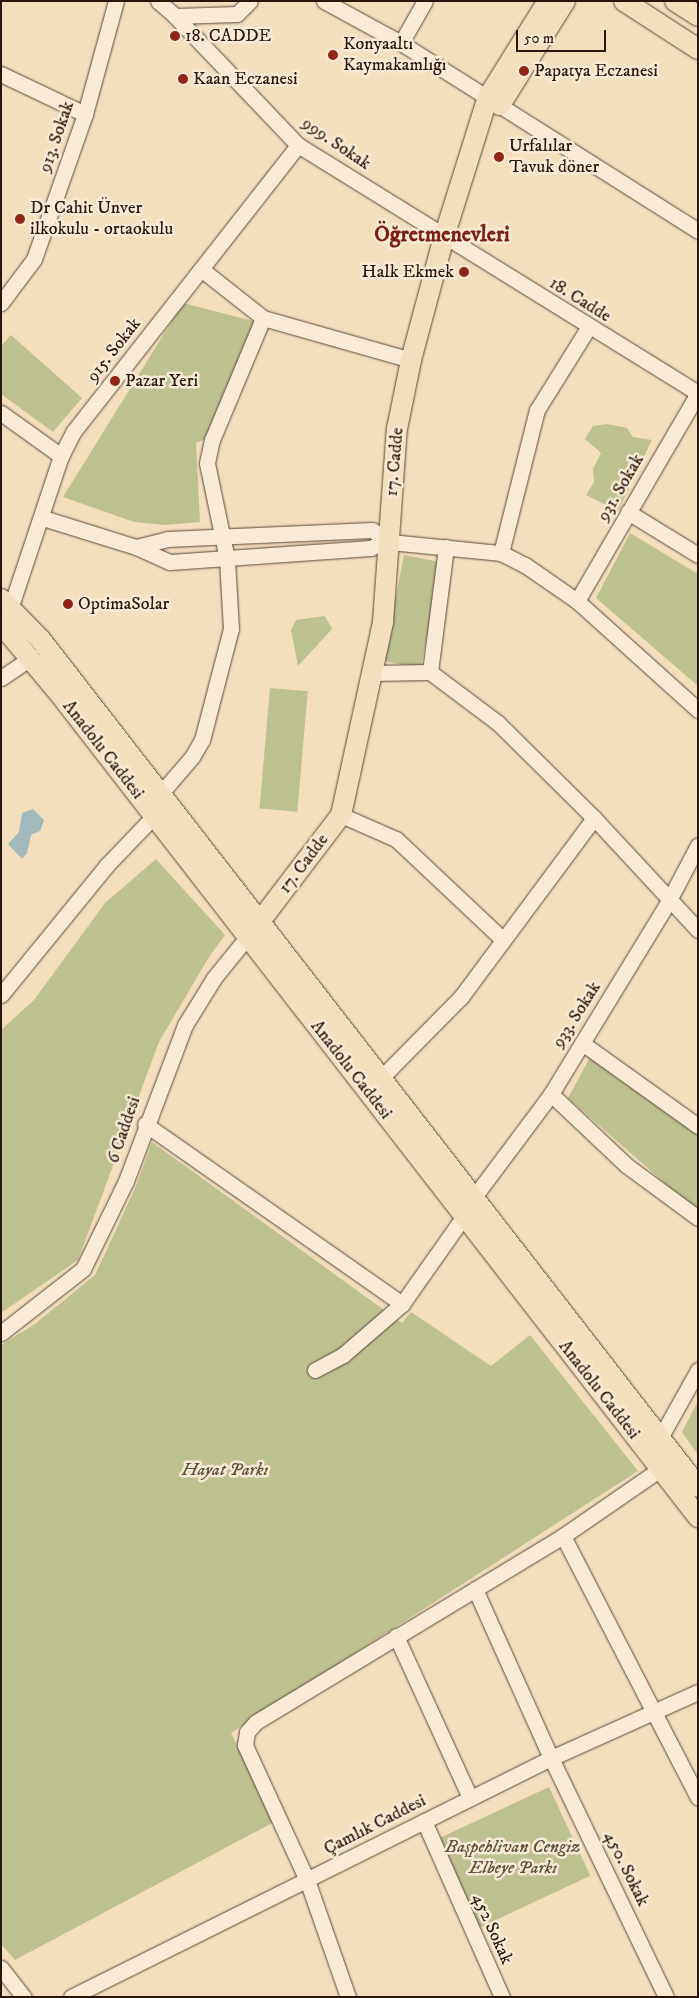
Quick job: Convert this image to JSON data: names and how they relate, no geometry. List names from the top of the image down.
{
  "streets": {
    "main road": ["17. Cadde", "Anadolu Caddesi"],
    "street": [
      "913. Sokak",
      "999. Sokak",
      "18. Cadde",
      "915. Sokak",
      "931. Sokak",
      "933. Sokak",
      "6 Caddesi",
      "Çamlık Caddesi",
      "450. Sokak",
      "452 Sokak"
    ]
  },
  "crossings": [
    ["999. Sokak", "18. Cadde"],
    ["999. Sokak", "915. Sokak"],
    ["999. Sokak", "17. Cadde"],
    ["18. Cadde", "17. Cadde"],
    ["18. Cadde", "931. Sokak"],
    ["915. Sokak", "Anadolu Caddesi"],
    ["17. Cadde", "Anadolu Caddesi"],
    ["17. Cadde", "6 Caddesi"],
    ["Anadolu Caddesi", "933. Sokak"],
    ["Anadolu Caddesi", "6 Caddesi"],
    ["Çamlık Caddesi", "450. Sokak"],
    ["Çamlık Caddesi", "452 Sokak"]
  ],
  "districts": ["Öğretmenevleri"],
  "parks": ["Hayat Parkı", "Başpehlivan Cengiz Elbeye Parkı"],
  "places": [
    "18. CADDE",
    "Konyaaltı Kaymakamlığı",
    "Papatya Eczanesi",
    "Kaan Eczanesi",
    "Urfalılar Tavuk döner",
    "Dr Cahit Ünver ilkokulu - ortaokulu",
    "Halk Ekmek",
    "Pazar Yeri",
    "OptimaSolar"
  ],
  "scale_bar": "50 m"
}
